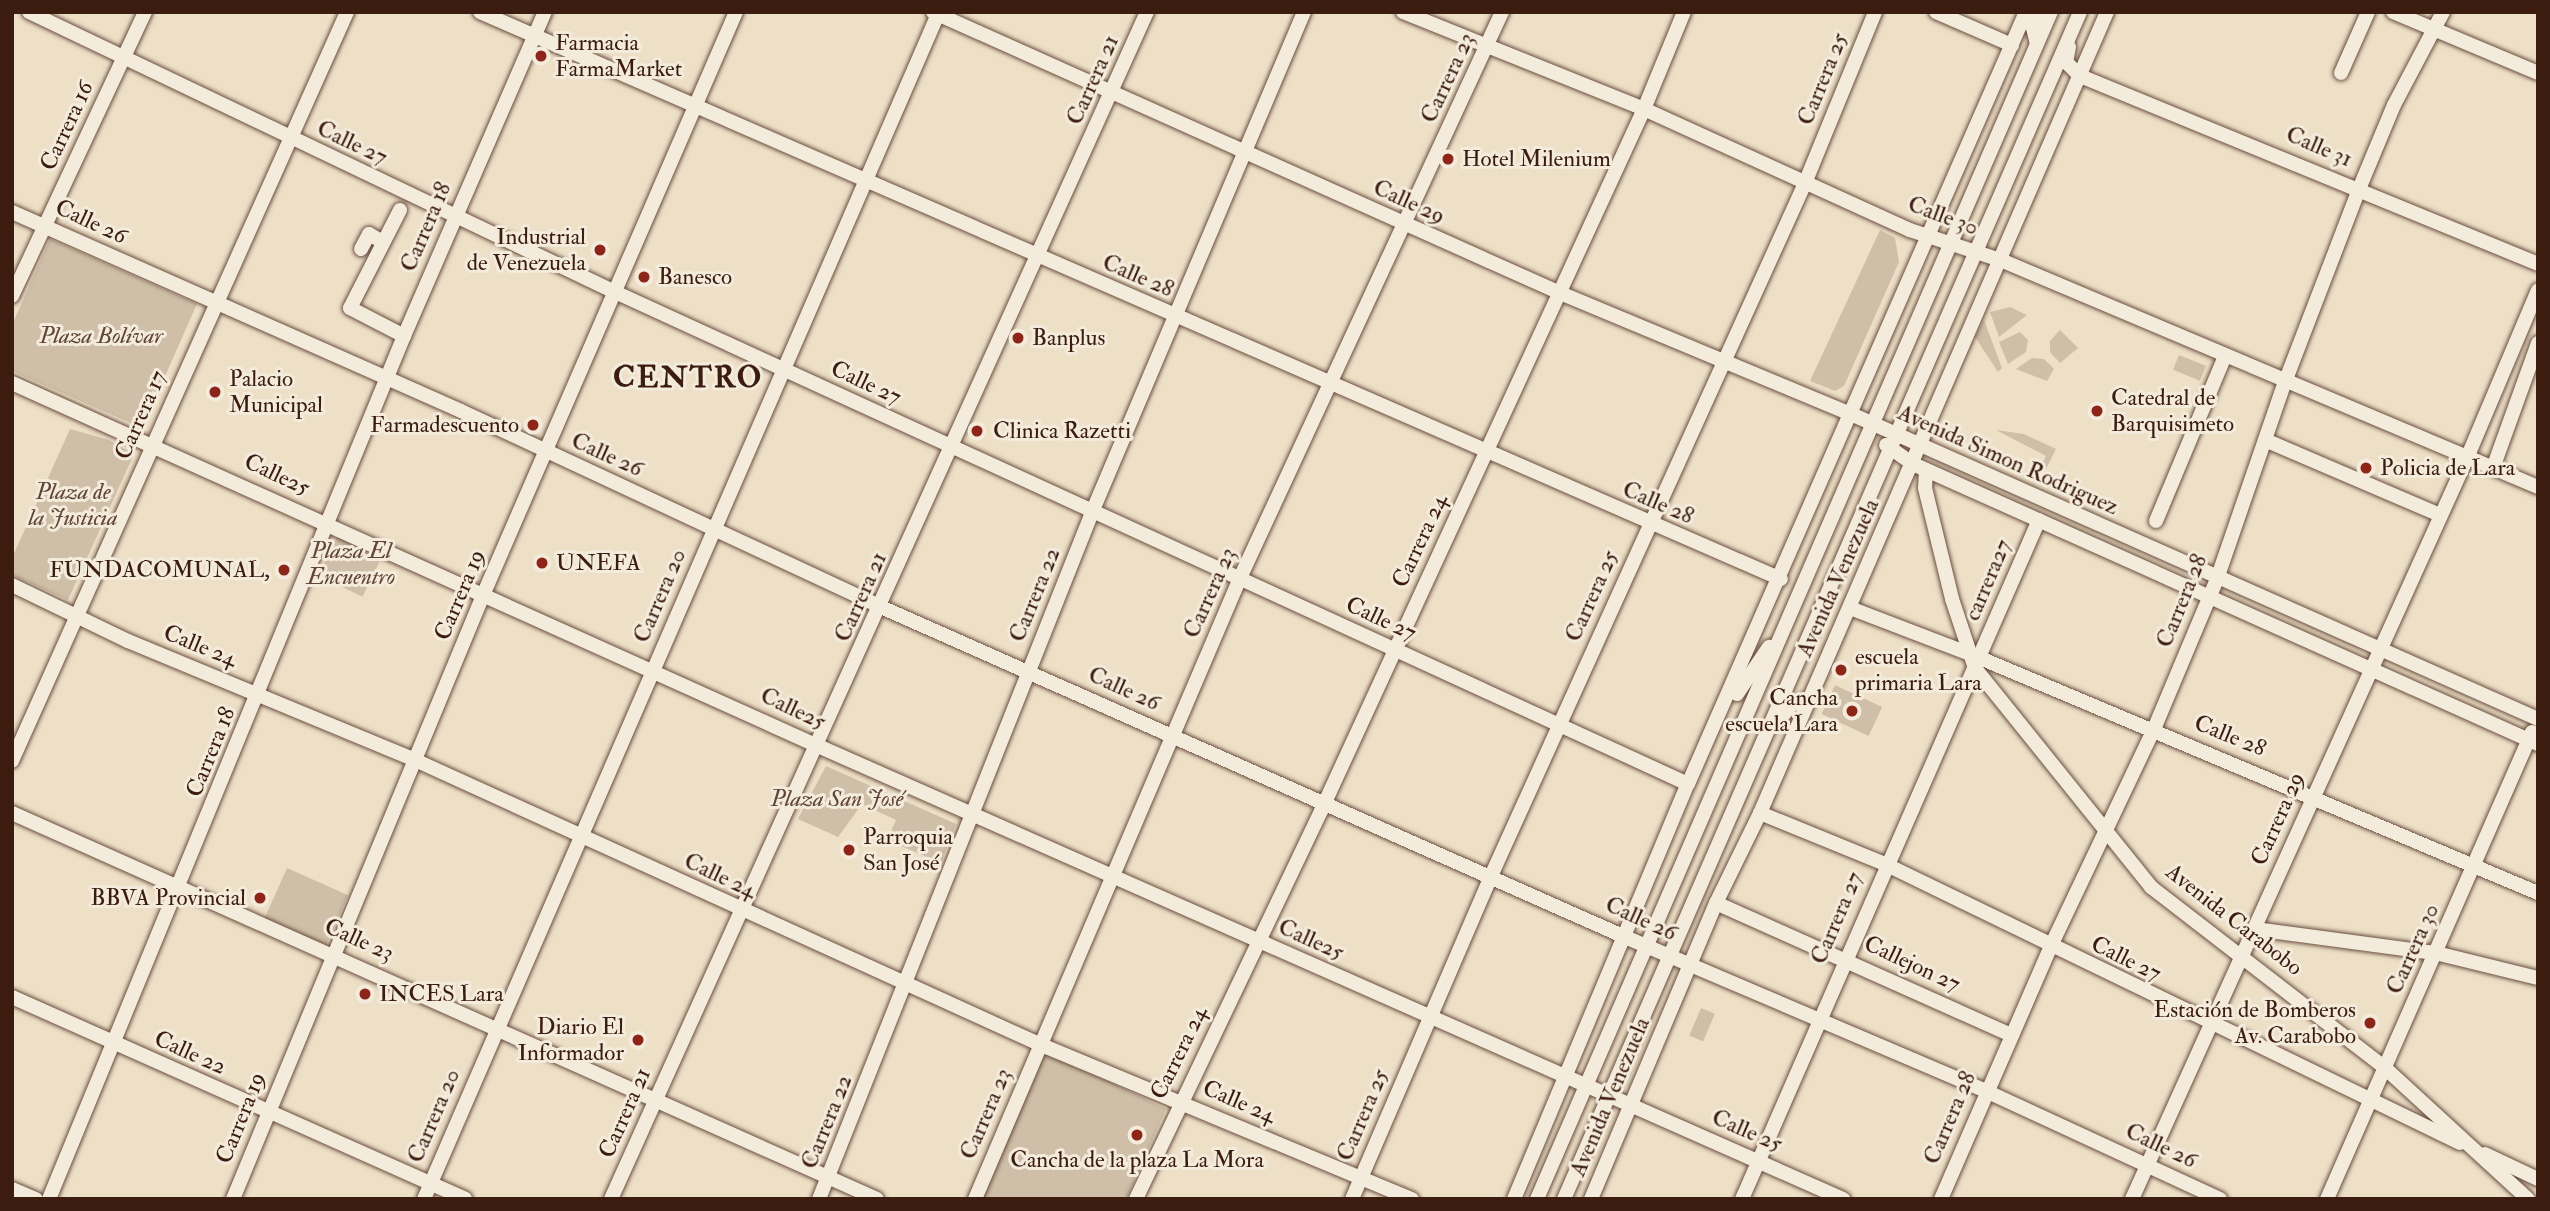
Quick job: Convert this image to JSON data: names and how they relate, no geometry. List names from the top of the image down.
{
  "streets": {
    "street": [
      "Carrera 23",
      "Carrera 25",
      "Carrera 21",
      "Carrera 16",
      "Calle 27",
      "Calle 31",
      "Calle 29",
      "Calle 30",
      "Calle 26",
      "Carrera 18",
      "Calle 28",
      "Carrera 17",
      "Avenida Simon Rodriguez",
      "Calle25",
      "Carrera 24",
      "Avenida Venezuela",
      "carrera27",
      "Carrera 19",
      "Carrera 22",
      "Carrera 20",
      "Carrera 28",
      "Calle 24",
      "Carrera 29",
      "Carrera 27",
      "Avenida Carabobo",
      "Calle 23",
      "Carrera 30",
      "Callejon 27",
      "Calle 22",
      "Calle 25"
    ]
  },
  "crossings": [
    ["Carrera 23", "Calle 27"],
    ["Carrera 23", "Calle 29"],
    ["Carrera 23", "Calle 30"],
    ["Carrera 23", "Calle 26"],
    ["Carrera 23", "Calle 28"],
    ["Carrera 23", "Calle25"],
    ["Carrera 23", "Calle 24"],
    ["Carrera 25", "Calle 27"],
    ["Carrera 25", "Calle 29"],
    ["Carrera 25", "Calle 30"],
    ["Carrera 25", "Calle 26"],
    ["Carrera 25", "Calle 28"],
    ["Carrera 25", "Calle25"],
    ["Carrera 25", "Calle 24"],
    ["Carrera 21", "Calle 27"],
    ["Carrera 21", "Calle 29"],
    ["Carrera 21", "Calle 26"],
    ["Carrera 21", "Calle 28"],
    ["Carrera 21", "Calle25"],
    ["Carrera 21", "Calle 24"],
    ["Carrera 21", "Calle 23"],
    ["Carrera 16", "Calle 27"],
    ["Carrera 16", "Calle 26"],
    ["Calle 27", "Carrera 18"],
    ["Calle 27", "Carrera 17"],
    ["Calle 27", "Carrera 24"],
    ["Calle 27", "Avenida Venezuela"],
    ["Calle 27", "Carrera 19"],
    ["Calle 27", "Carrera 22"],
    ["Calle 27", "Carrera 20"],
    ["Calle 27", "Carrera 28"],
    ["Calle 27", "Carrera 29"],
    ["Calle 27", "Carrera 27"],
    ["Calle 27", "Avenida Carabobo"],
    ["Calle 27", "Carrera 30"],
    ["Calle 31", "Avenida Venezuela"],
    ["Calle 31", "Carrera 28"],
    ["Calle 29", "Avenida Simon Rodriguez"],
    ["Calle 29", "Carrera 24"],
    ["Calle 29", "Avenida Venezuela"],
    ["Calle 29", "Carrera 22"],
    ["Calle 29", "Carrera 20"],
    ["Calle 30", "Carrera 24"],
    ["Calle 30", "Avenida Venezuela"],
    ["Calle 30", "Carrera 28"],
    ["Calle 30", "Carrera 29"],
    ["Calle 26", "Carrera 18"],
    ["Calle 26", "Carrera 17"],
    ["Calle 26", "Carrera 24"],
    ["Calle 26", "Avenida Venezuela"],
    ["Calle 26", "Carrera 19"],
    ["Calle 26", "Carrera 22"],
    ["Calle 26", "Carrera 20"],
    ["Calle 26", "Carrera 28"],
    ["Calle 26", "Carrera 29"],
    ["Calle 26", "Carrera 27"],
    ["Carrera 18", "Calle 28"],
    ["Carrera 18", "Calle25"],
    ["Carrera 18", "Calle 24"],
    ["Carrera 18", "Calle 23"],
    ["Carrera 18", "Calle 22"],
    ["Calle 28", "Carrera 24"],
    ["Calle 28", "Avenida Venezuela"],
    ["Calle 28", "carrera27"],
    ["Calle 28", "Carrera 19"],
    ["Calle 28", "Carrera 22"],
    ["Calle 28", "Carrera 20"],
    ["Calle 28", "Carrera 28"],
    ["Calle 28", "Carrera 29"],
    ["Calle 28", "Carrera 27"],
    ["Calle 28", "Avenida Carabobo"],
    ["Calle 28", "Carrera 30"],
    ["Carrera 17", "Calle25"],
    ["Carrera 17", "Calle 24"],
    ["Avenida Simon Rodriguez", "Avenida Venezuela"],
    ["Avenida Simon Rodriguez", "carrera27"],
    ["Avenida Simon Rodriguez", "Carrera 28"],
    ["Avenida Simon Rodriguez", "Carrera 29"],
    ["Avenida Simon Rodriguez", "Avenida Carabobo"],
    ["Avenida Simon Rodriguez", "Carrera 30"],
    ["Calle25", "Carrera 24"],
    ["Calle25", "Avenida Venezuela"],
    ["Calle25", "Carrera 19"],
    ["Calle25", "Carrera 22"],
    ["Calle25", "Carrera 20"],
    ["Calle25", "Calle 25"],
    ["Carrera 24", "Calle 24"],
    ["Avenida Venezuela", "Avenida Carabobo"],
    ["Avenida Venezuela", "Callejon 27"],
    ["Avenida Venezuela", "Calle 25"],
    ["carrera27", "Carrera 27"],
    ["carrera27", "Avenida Carabobo"],
    ["Carrera 19", "Calle 24"],
    ["Carrera 19", "Calle 23"],
    ["Carrera 19", "Calle 22"],
    ["Carrera 22", "Calle 24"],
    ["Carrera 22", "Calle 23"],
    ["Carrera 20", "Calle 24"],
    ["Carrera 20", "Calle 23"],
    ["Carrera 20", "Calle 22"],
    ["Carrera 28", "Avenida Carabobo"],
    ["Carrera 28", "Callejon 27"],
    ["Carrera 29", "Avenida Carabobo"],
    ["Carrera 27", "Avenida Carabobo"],
    ["Carrera 27", "Callejon 27"],
    ["Carrera 27", "Calle 25"],
    ["Avenida Carabobo", "Carrera 30"]
  ],
  "districts": ["CENTRO"],
  "parks": [
    "Plaza Bolívar",
    "Plaza de la Justicia",
    "Plaza El Encuentro",
    "Plaza San José"
  ],
  "places": [
    "Farmacia FarmaMarket",
    "Hotel Milenium",
    "Industrial de Venezuela",
    "Banesco",
    "Banplus",
    "Palacio Municipal",
    "Catedral de Barquisimeto",
    "Farmadescuento",
    "Clinica Razetti",
    "Policia de Lara",
    "UNEFA",
    "FUNDACOMUNAL,",
    "escuela primaria Lara",
    "Cancha escuela Lara",
    "Parroquia San José",
    "BBVA Provincial",
    "INCES Lara",
    "Estación de Bomberos Av. Carabobo",
    "Diario El Informador",
    "Cancha de la plaza La Mora"
  ]
}
